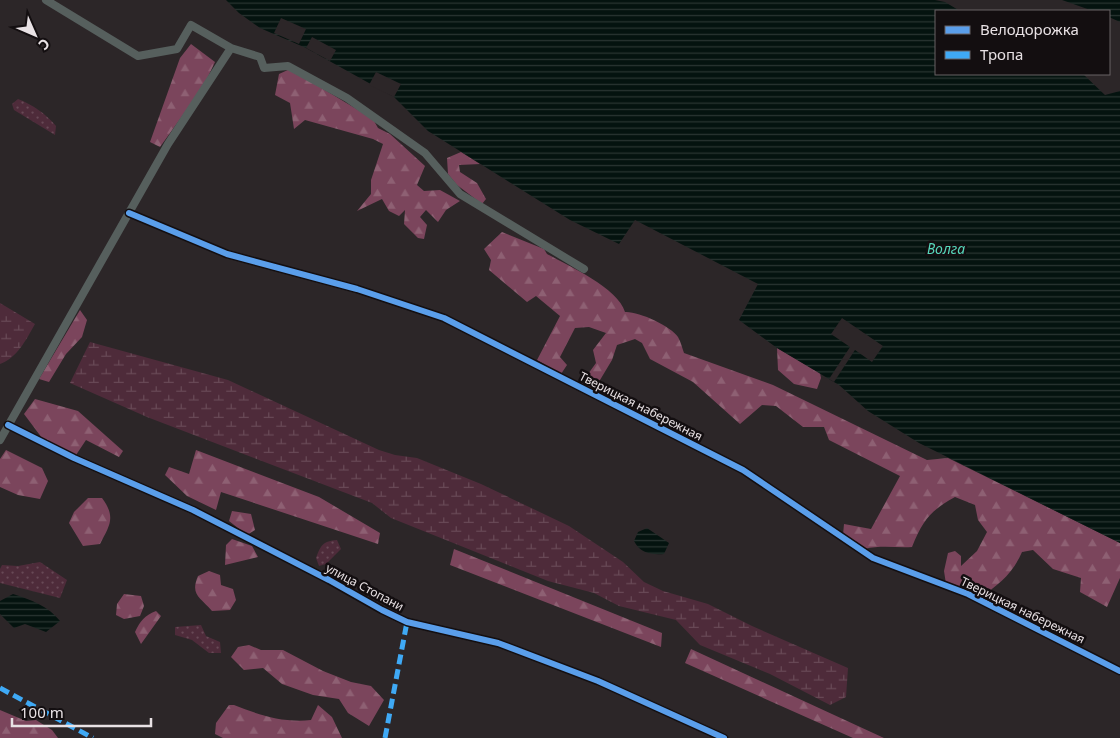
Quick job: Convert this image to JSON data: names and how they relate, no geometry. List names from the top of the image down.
{
  "streets": {
    "street": ["Тверицкая набережная", "улица Стопани"]
  },
  "water": ["Волга"],
  "legend": ["Велодорожка", "Тропа"],
  "scale_bar": "100 m",
  "north": "bottom right"
}
